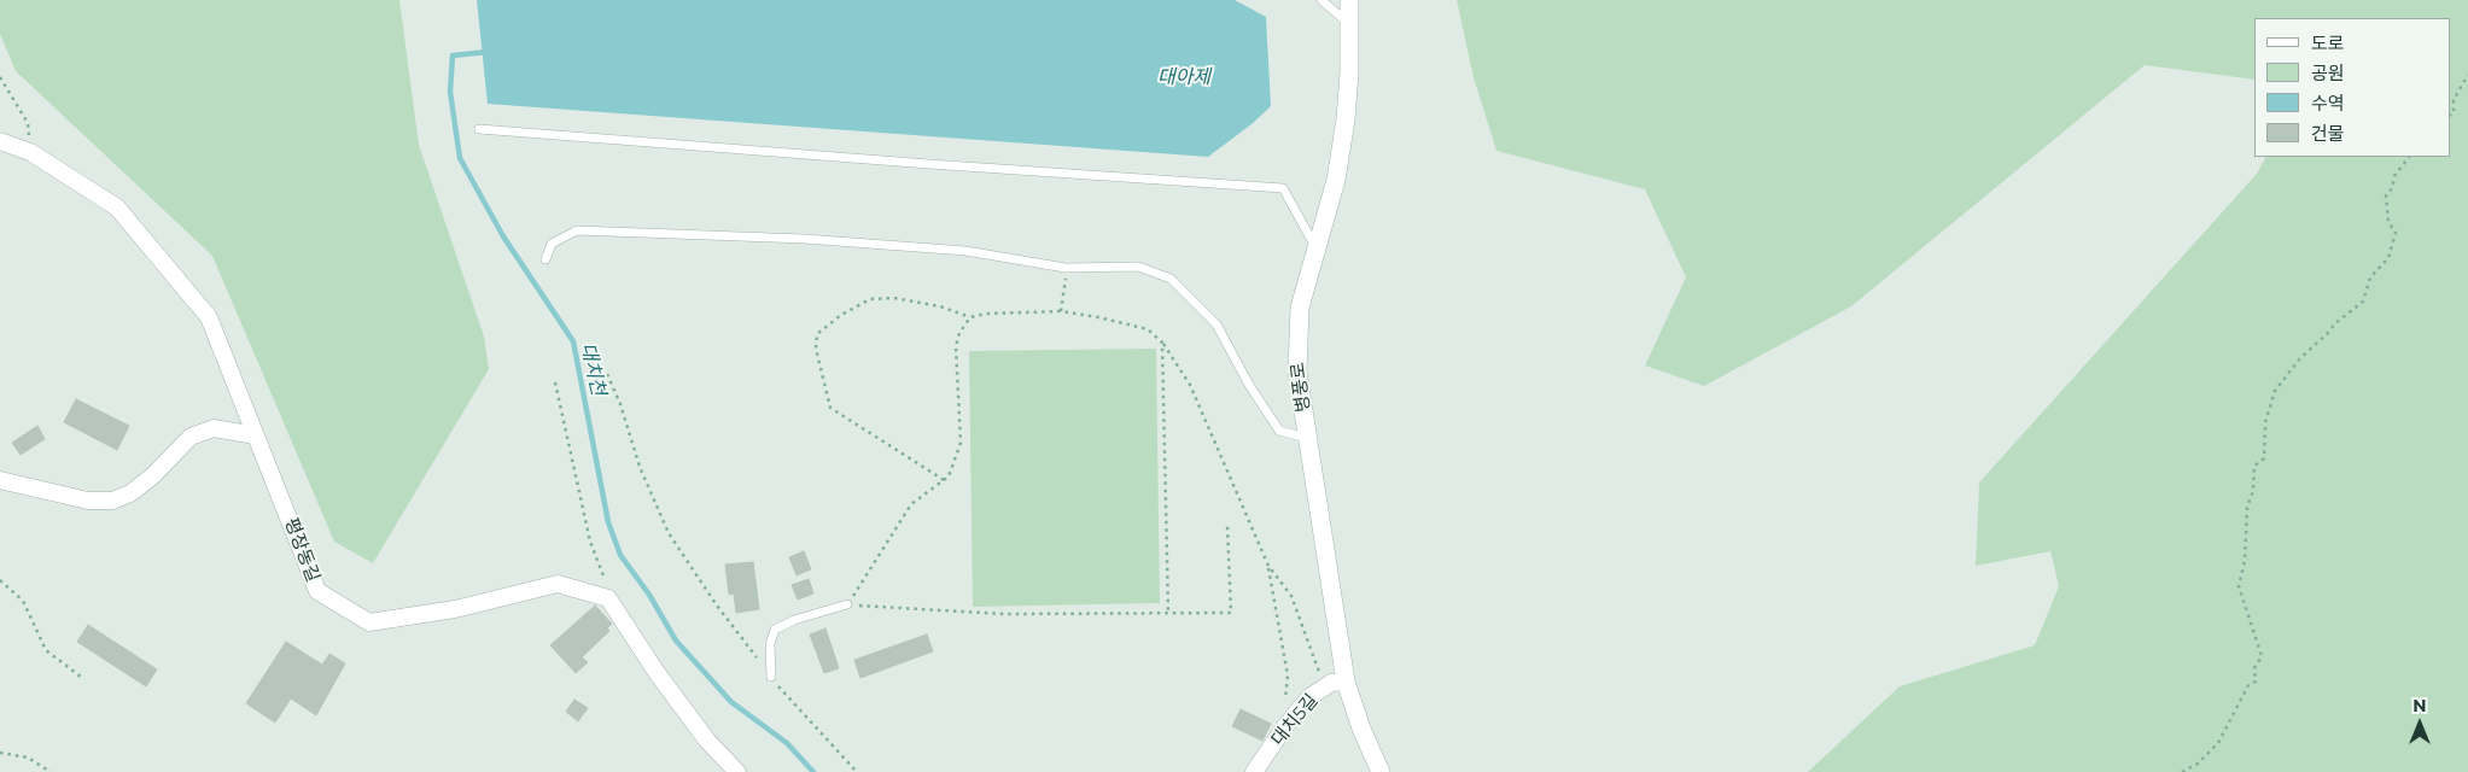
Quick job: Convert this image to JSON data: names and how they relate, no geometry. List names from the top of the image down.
{
  "streets": {
    "main road": ["병풍로"],
    "street": ["평장동길", "대치5길"]
  },
  "crossings": [
    ["병풍로", "대치5길"]
  ],
  "water": ["대아제", "대치천"],
  "legend": [
    "도로",
    "공원",
    "수역",
    "건물"
  ],
  "north": "top"
}
